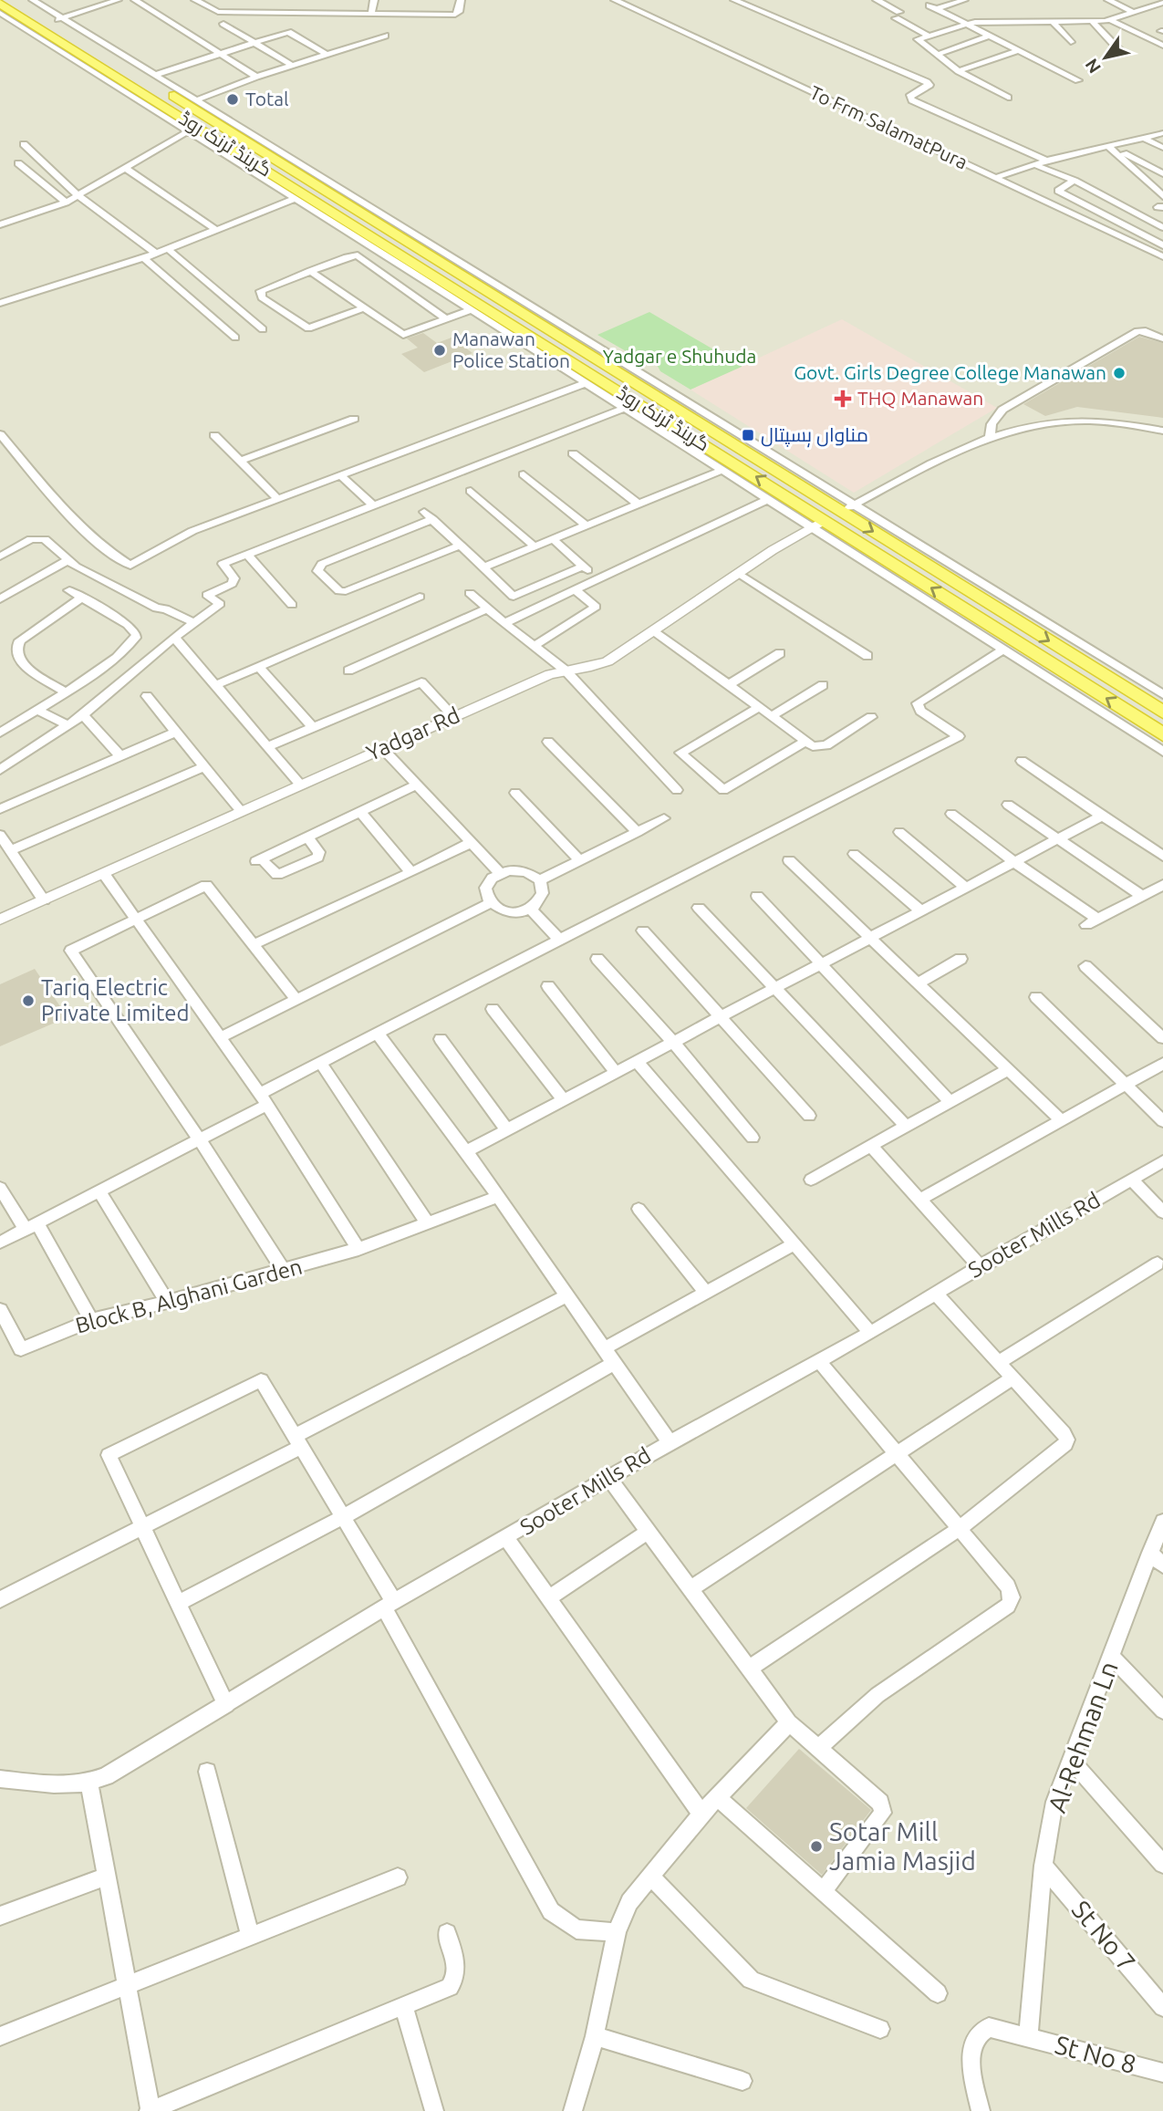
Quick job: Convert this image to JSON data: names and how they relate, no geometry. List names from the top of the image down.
{
  "streets": {
    "highway": ["گرینڈ ٹرنک روڈ"],
    "street": [
      "To Frm SalamatPura",
      "Yadgar Rd",
      "Sooter Mills Rd",
      "Block B, Alghani Garden",
      "Al-Rehman Ln",
      "St No 7",
      "St No 8"
    ]
  },
  "crossings": [
    ["گرینڈ ٹرنک روڈ", "Yadgar Rd"],
    ["Al-Rehman Ln", "St No 7"],
    ["Al-Rehman Ln", "St No 8"]
  ],
  "parks": ["Yadgar e Shuhuda"],
  "places": {
    "other": [
      "Total",
      "Manawan Police Station",
      "Govt. Girls Degree College Manawan",
      "Tariq Electric Private Limited",
      "Sotar Mill Jamia Masjid"
    ],
    "health": ["THQ Manawan"],
    "transit": ["مناواں ہسپتال"]
  },
  "north": "bottom left"
}
